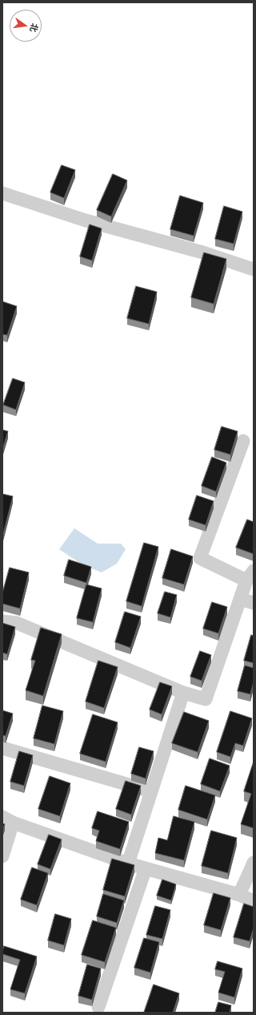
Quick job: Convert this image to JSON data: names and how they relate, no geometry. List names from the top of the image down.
{
  "north": "right"
}
